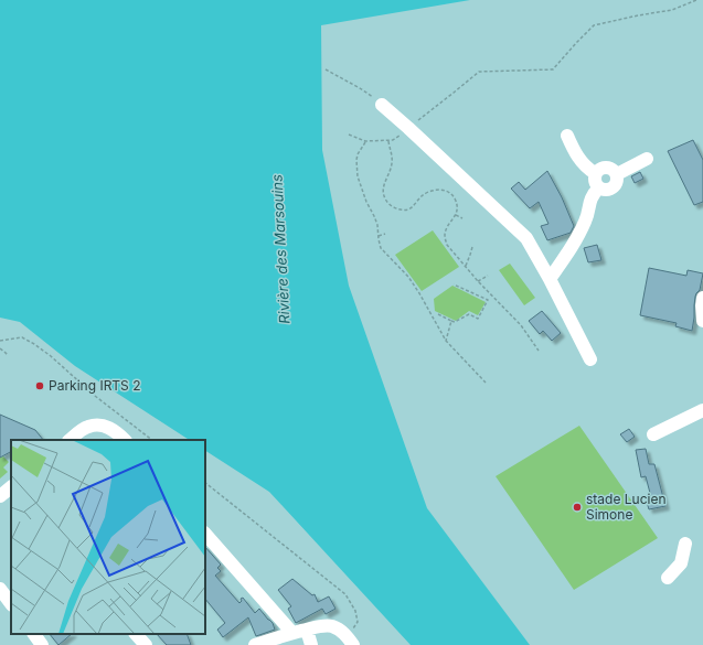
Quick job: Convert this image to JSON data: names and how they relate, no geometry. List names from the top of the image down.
{
  "water": ["Rivière des Marsouins"],
  "places": ["Parking IRTS 2", "stade Lucien Simone"]
}
